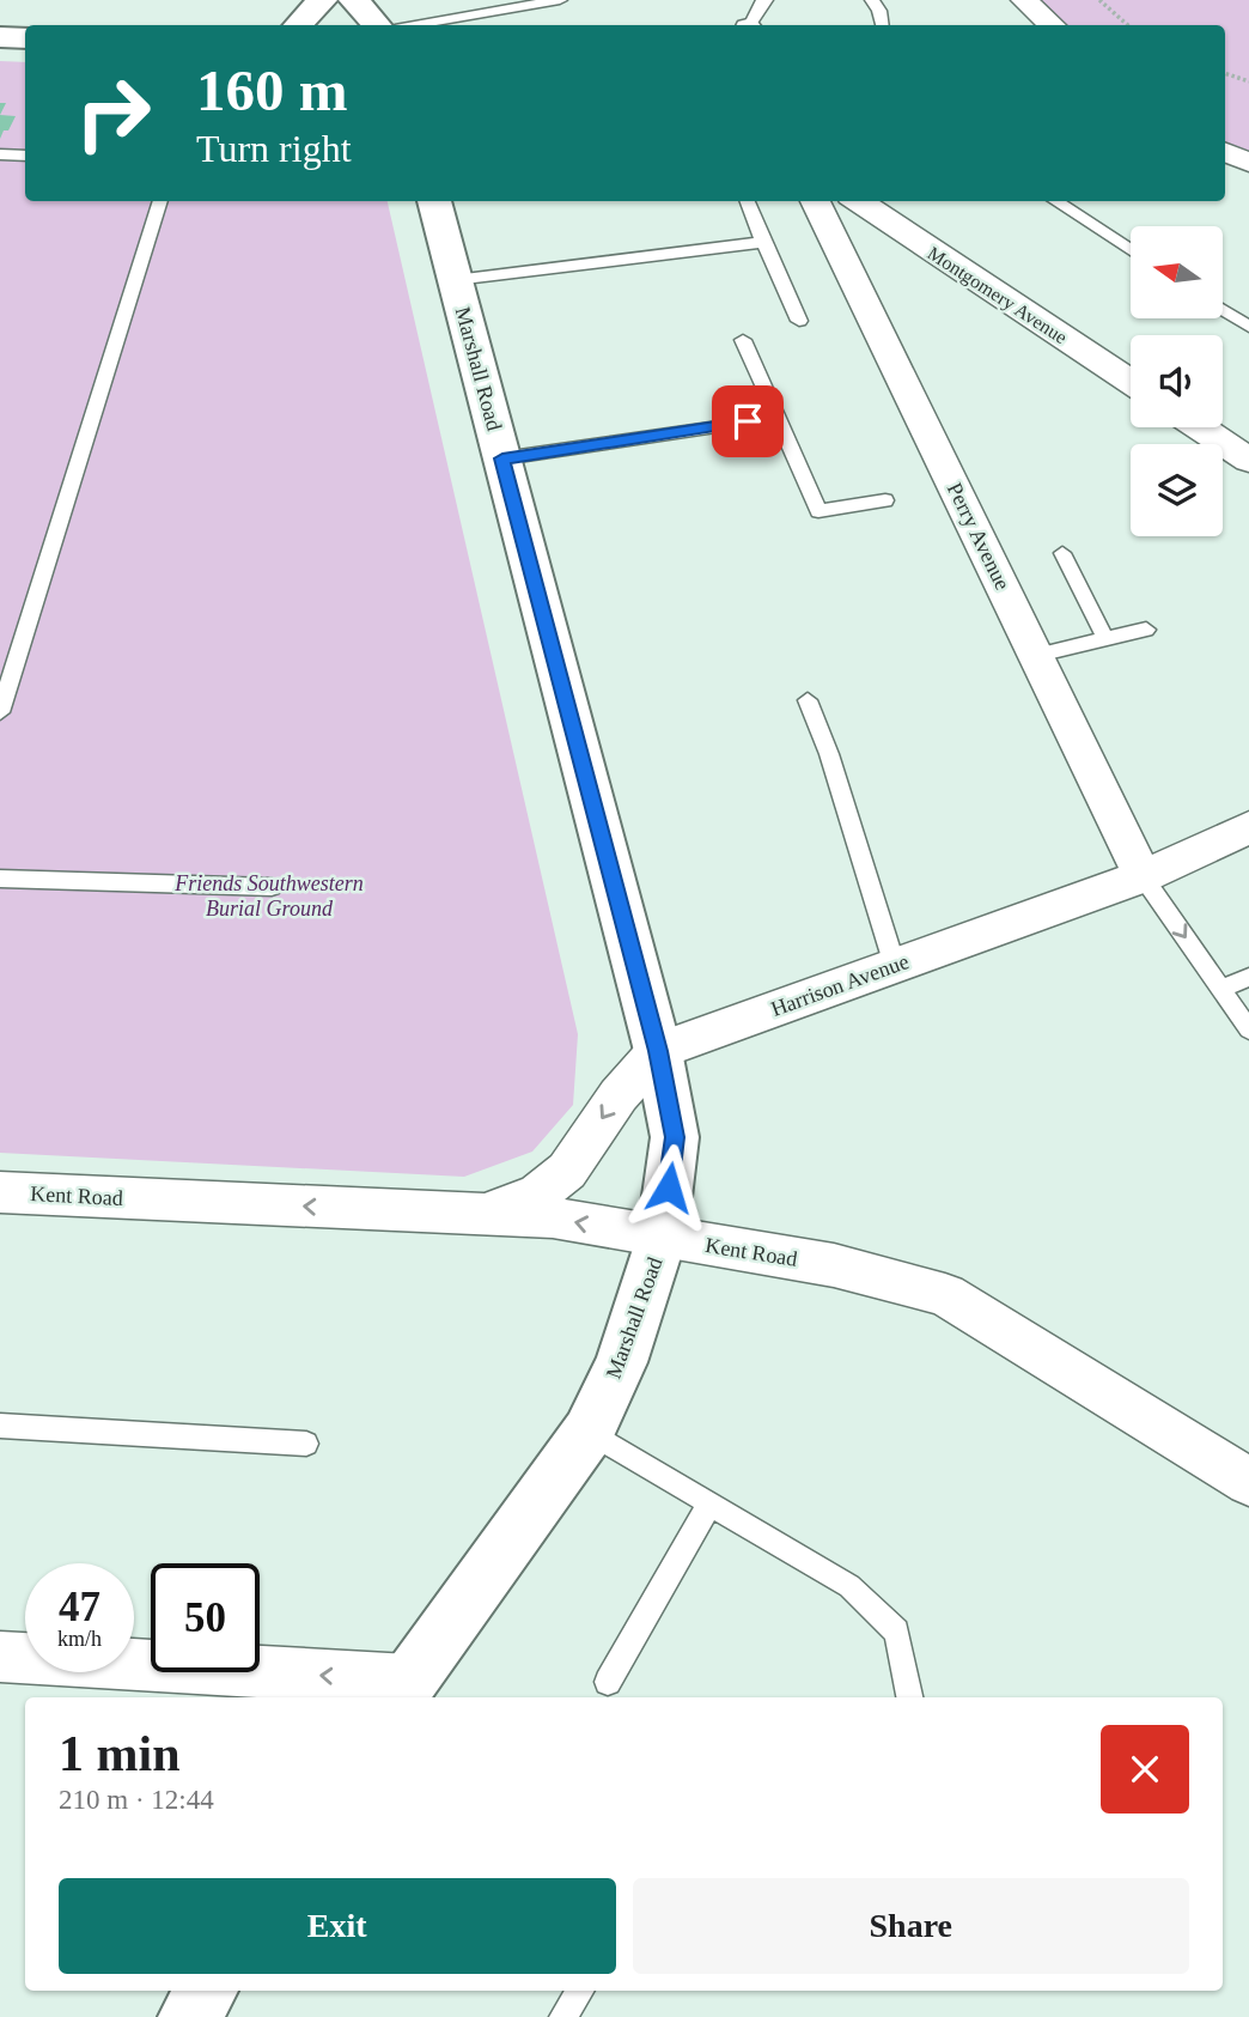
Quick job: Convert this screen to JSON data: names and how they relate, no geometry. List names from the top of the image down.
{
  "streets": {
    "main road": ["Marshall Road"],
    "street": [
      "Montgomery Avenue",
      "Perry Avenue",
      "Harrison Avenue",
      "Kent Road"
    ]
  },
  "crossings": [
    ["Marshall Road", "Harrison Avenue"],
    ["Marshall Road", "Kent Road"],
    ["Perry Avenue", "Harrison Avenue"],
    ["Harrison Avenue", "Kent Road"]
  ],
  "one_way": ["Kent Road"],
  "parks": ["Friends Southwestern Burial Ground"],
  "north": "left",
  "page": {
    "turn": ["160 m", "Turn right"],
    "speed": "47 km/h",
    "limit": "50",
    "heading": ["1 min", "210 m · 12:44"],
    "buttons": ["Exit", "Share"]
  }
}
